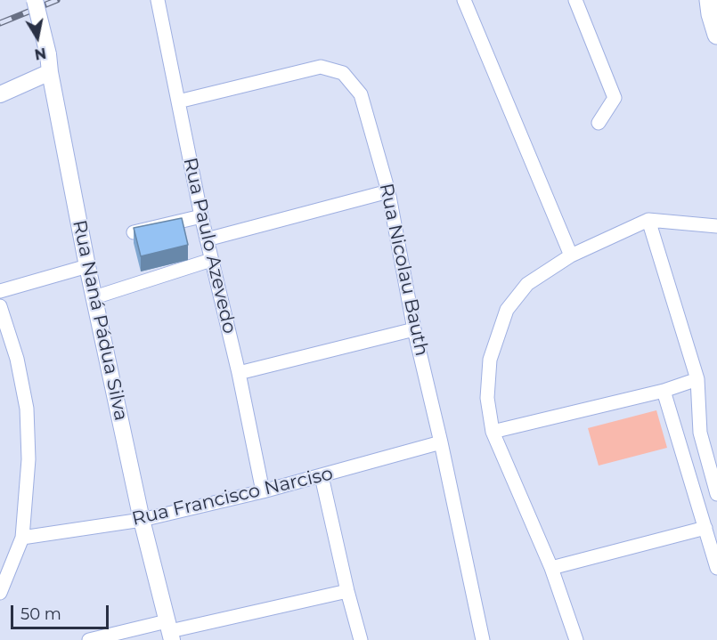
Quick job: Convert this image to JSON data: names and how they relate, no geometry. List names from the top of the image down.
{
  "streets": {
    "street": [
      "Rua Paulo Azevedo",
      "Rua Nicolau Bauth",
      "Rua Naná Pádua Silva",
      "Rua Francisco Narciso"
    ]
  },
  "crossings": [
    ["Rua Paulo Azevedo", "Rua Nicolau Bauth"],
    ["Rua Paulo Azevedo", "Rua Francisco Narciso"],
    ["Rua Nicolau Bauth", "Rua Francisco Narciso"],
    ["Rua Naná Pádua Silva", "Rua Francisco Narciso"]
  ],
  "scale_bar": "50 m",
  "north": "bottom"
}
